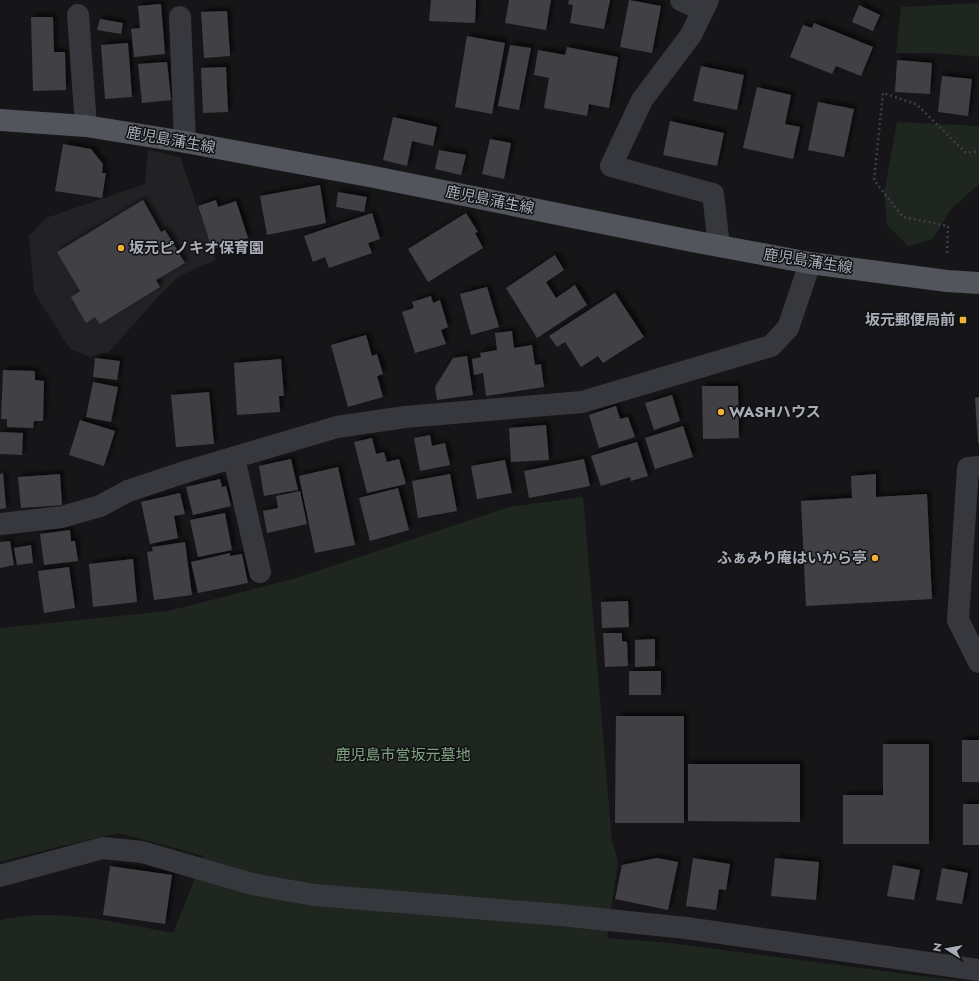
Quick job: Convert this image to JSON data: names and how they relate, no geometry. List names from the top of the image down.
{
  "streets": {
    "main road": ["鹿児島蒲生線"]
  },
  "parks": ["鹿児島市営坂元墓地"],
  "places": {
    "other": ["坂元ピノキオ保育園", "WASHハウス", "ふぁみり庵はいから亭"],
    "transit": ["坂元郵便局前"]
  },
  "north": "left"
}
